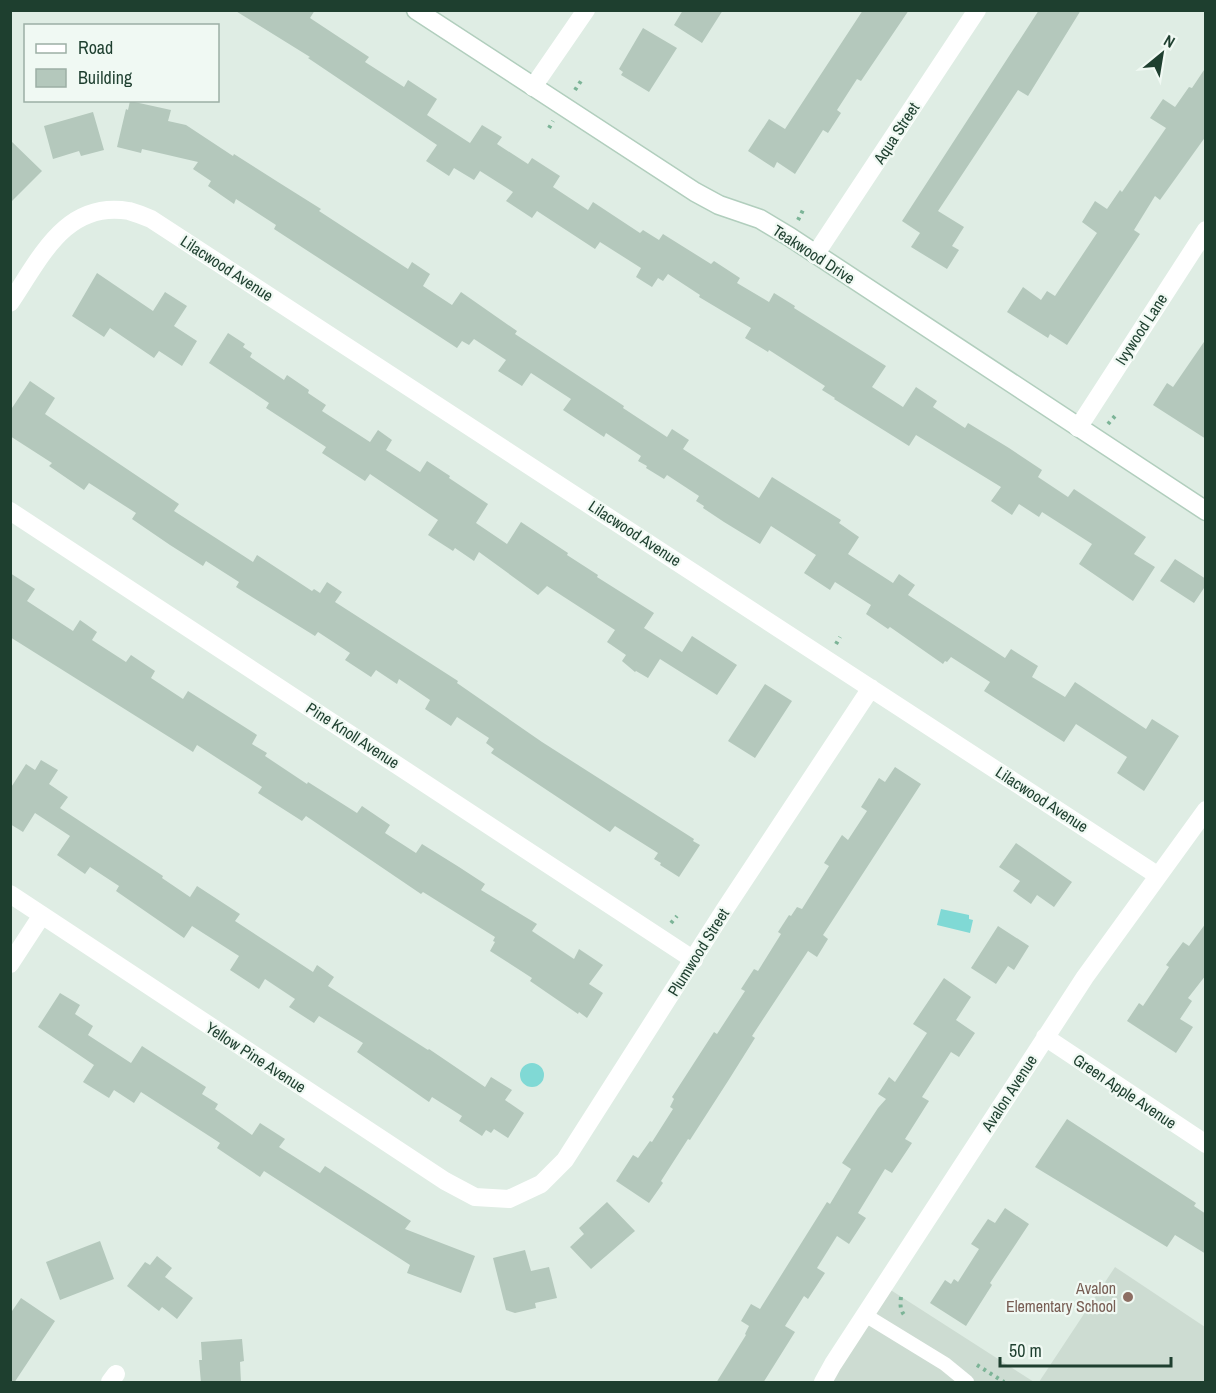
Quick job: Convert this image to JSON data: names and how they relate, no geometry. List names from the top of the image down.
{
  "streets": {
    "street": [
      "Aqua Street",
      "Teakwood Drive",
      "Lilacwood Avenue",
      "Ivywood Lane",
      "Pine Knoll Avenue",
      "Plumwood Street",
      "Yellow Pine Avenue",
      "Green Apple Avenue",
      "Avalon Avenue"
    ]
  },
  "crossings": [
    ["Aqua Street", "Teakwood Drive"],
    ["Teakwood Drive", "Ivywood Lane"],
    ["Lilacwood Avenue", "Plumwood Street"],
    ["Lilacwood Avenue", "Avalon Avenue"],
    ["Pine Knoll Avenue", "Plumwood Street"],
    ["Plumwood Street", "Yellow Pine Avenue"],
    ["Green Apple Avenue", "Avalon Avenue"]
  ],
  "places": ["Avalon Elementary School"],
  "legend": ["Road", "Building"],
  "scale_bar": "50 m",
  "north": "top right"
}
